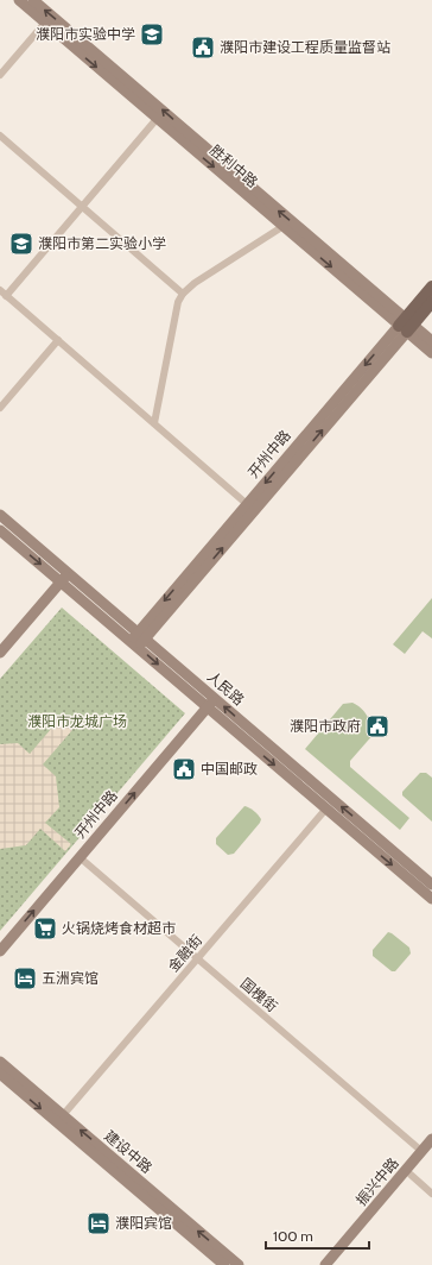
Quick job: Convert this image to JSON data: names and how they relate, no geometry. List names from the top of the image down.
{
  "streets": {
    "main road": [
      "胜利中路",
      "开州中路",
      "人民路",
      "建设中路",
      "振兴中路"
    ],
    "street": ["金融街", "国槐街"]
  },
  "crossings": [
    ["胜利中路", "开州中路"],
    ["开州中路", "人民路"],
    ["开州中路", "国槐街"],
    ["人民路", "金融街"],
    ["金融街", "国槐街"],
    ["金融街", "建设中路"],
    ["国槐街", "振兴中路"]
  ],
  "parks": ["濮阳市龙城广场"],
  "places": {
    "school or university": ["濮阳市实验中学", "濮阳市第二实验小学"],
    "public building": ["濮阳市建设工程质量监督站", "濮阳市政府", "中国邮政"],
    "supermarket": ["火锅烧烤食材超市"],
    "hotel": ["五洲宾馆", "濮阳宾馆"]
  },
  "scale_bar": "100 m"
}
